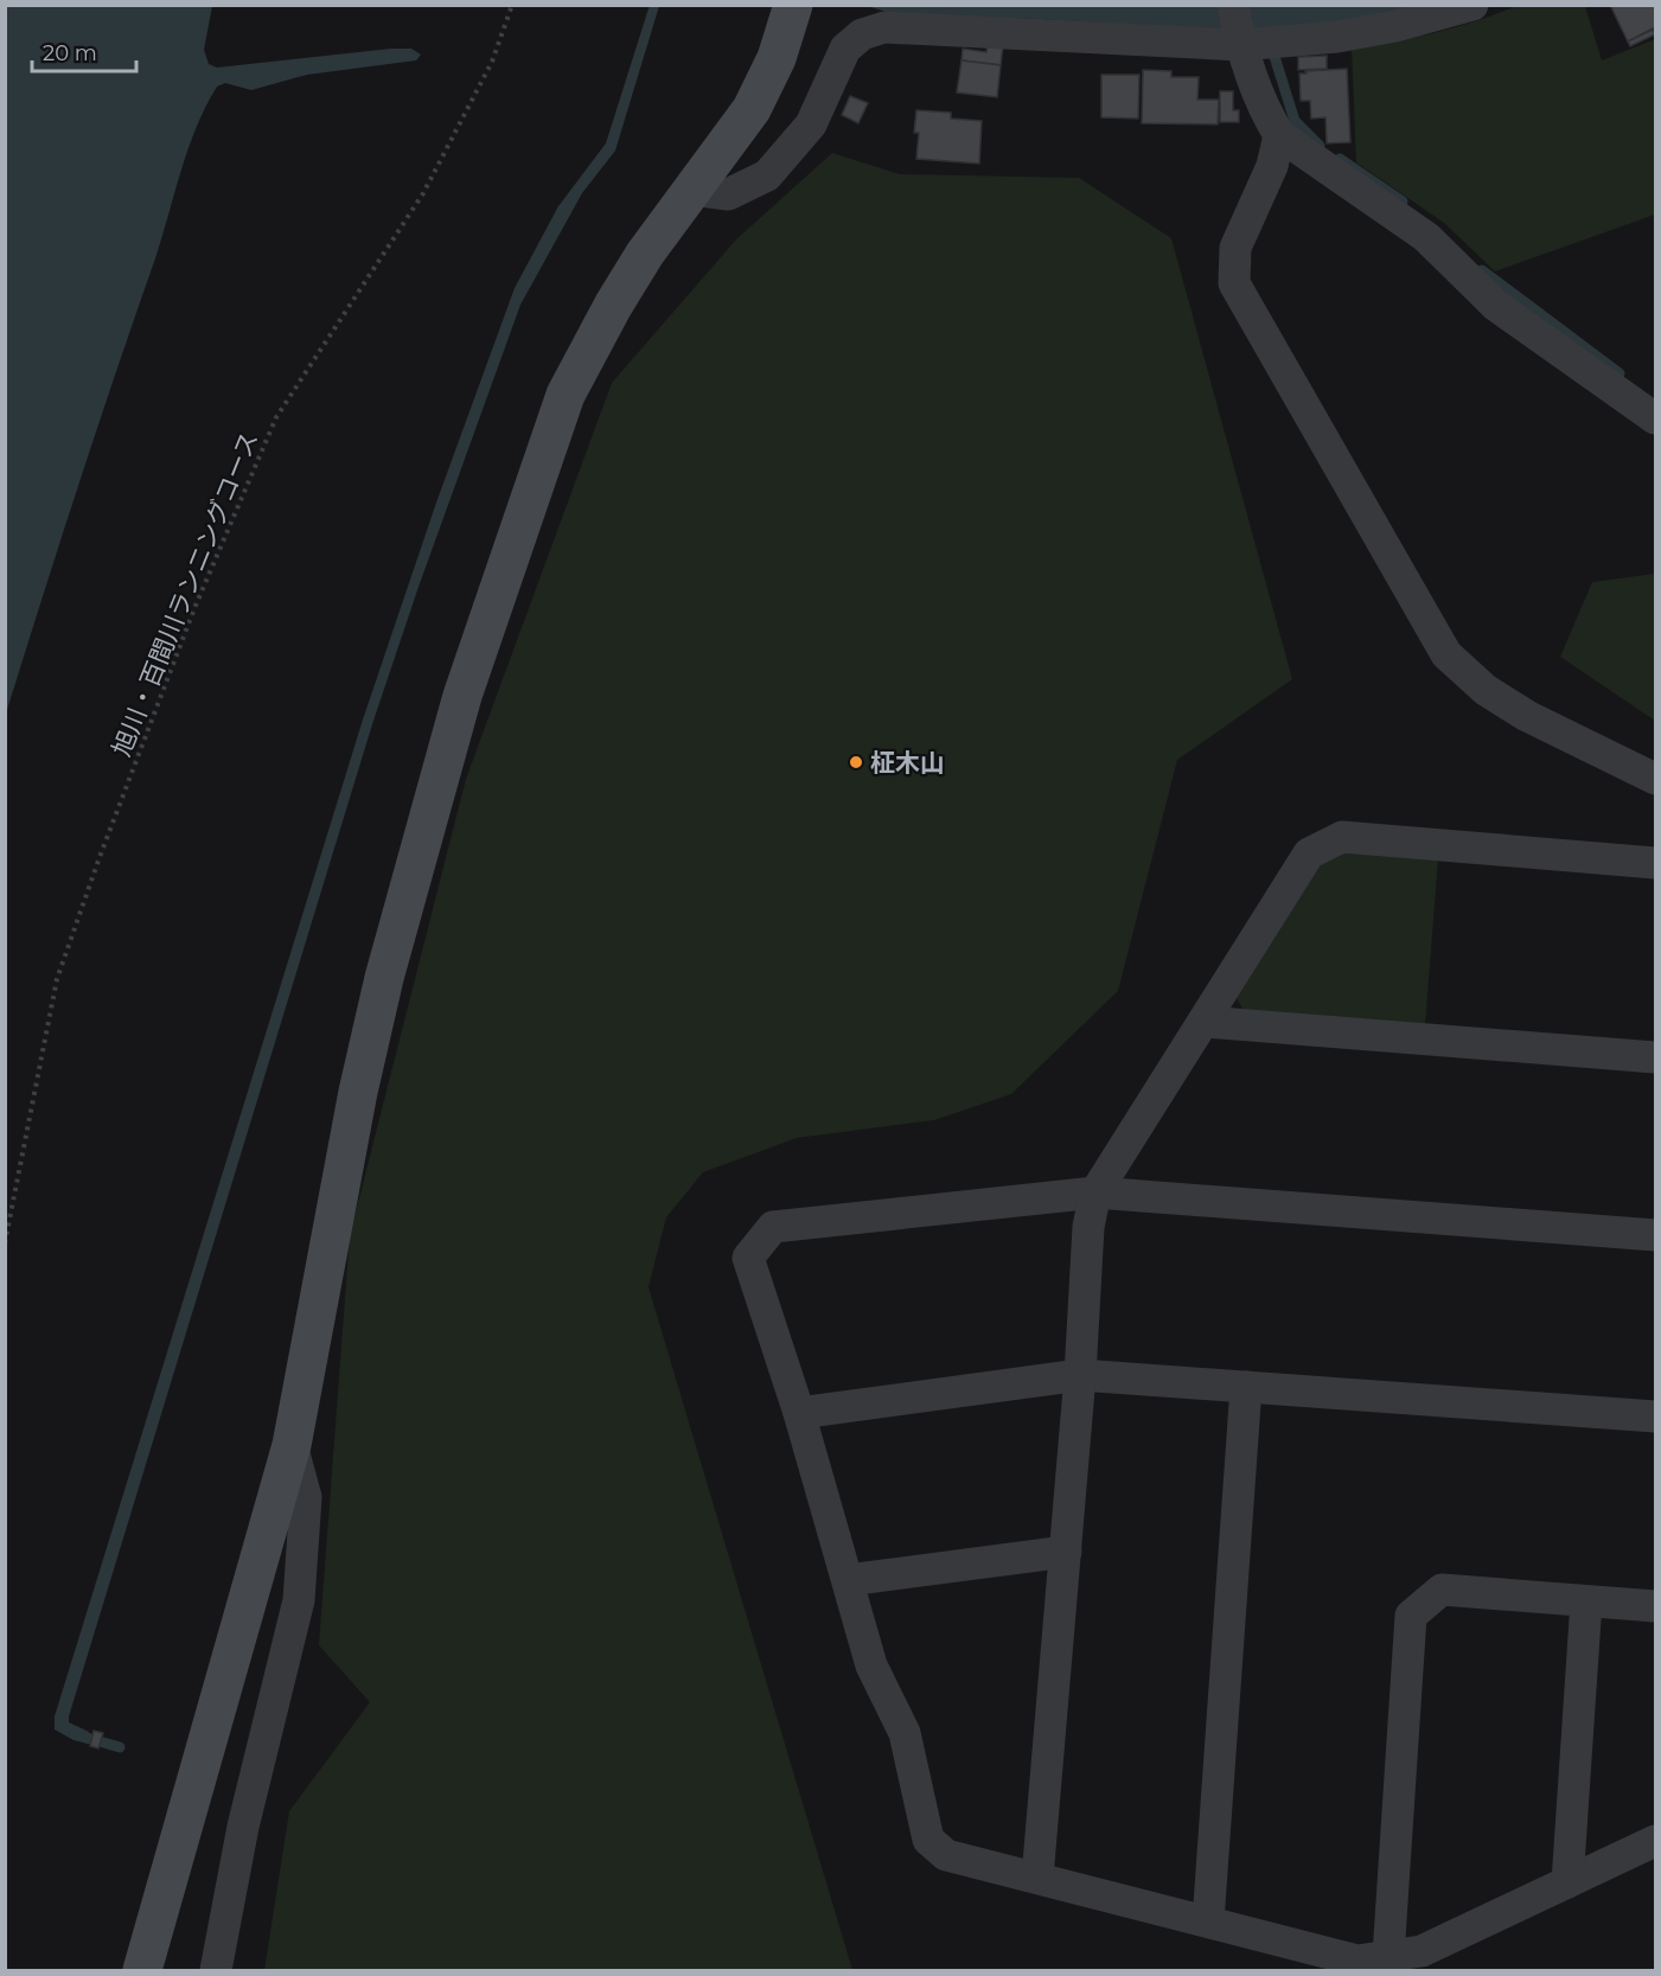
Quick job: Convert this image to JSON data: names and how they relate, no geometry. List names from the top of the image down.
{
  "streets": {
    "path": ["旭川・百間川ランニングコース"]
  },
  "places": ["柾木山"],
  "scale_bar": "20 m"
}
